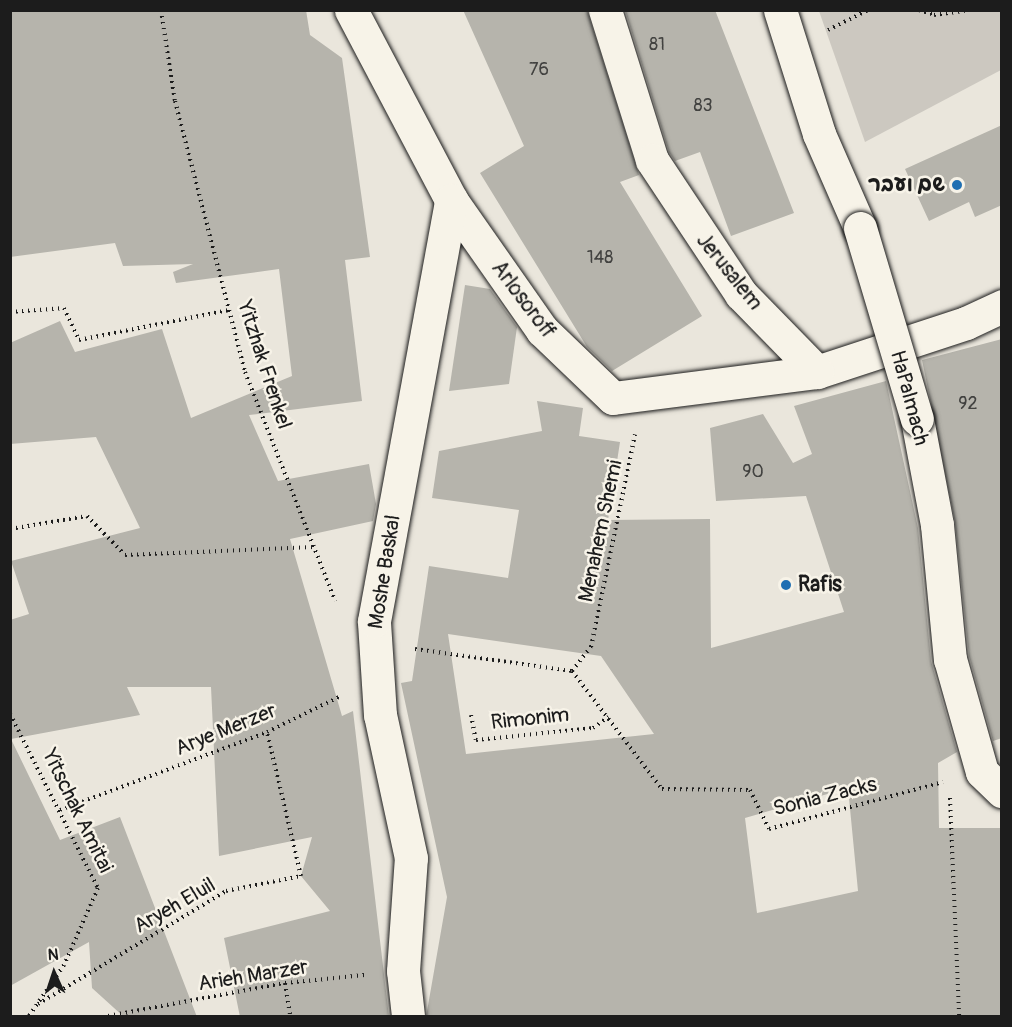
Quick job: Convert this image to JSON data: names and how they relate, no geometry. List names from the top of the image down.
{
  "streets": {
    "street": [
      "Jerusalem",
      "Arlosoroff",
      "HaPalmach",
      "Moshe Baskal"
    ],
    "path": [
      "Yitzhak Frenkel",
      "Menahem Shemi",
      "Rimonim",
      "Arye Merzer",
      "Sonia Zacks",
      "Yitschak Amitai",
      "Aryeh Eluil",
      "Arieh Marzer"
    ]
  },
  "crossings": [
    ["Arlosoroff", "Menahem Shemi"],
    ["Arlosoroff", "Moshe Baskal"],
    ["Menahem Shemi", "Sonia Zacks"],
    ["Moshe Baskal", "Arye Merzer"],
    ["Moshe Baskal", "Arieh Marzer"],
    ["Rimonim", "Sonia Zacks"],
    ["Arye Merzer", "Yitschak Amitai"],
    ["Arye Merzer", "Aryeh Eluil"],
    ["Yitschak Amitai", "Aryeh Eluil"]
  ],
  "places": ["שם ועבר", "Rafis"],
  "house_numbers": [
    "81",
    "76",
    "83",
    "148",
    "92",
    "90"
  ],
  "north": "top"
}
